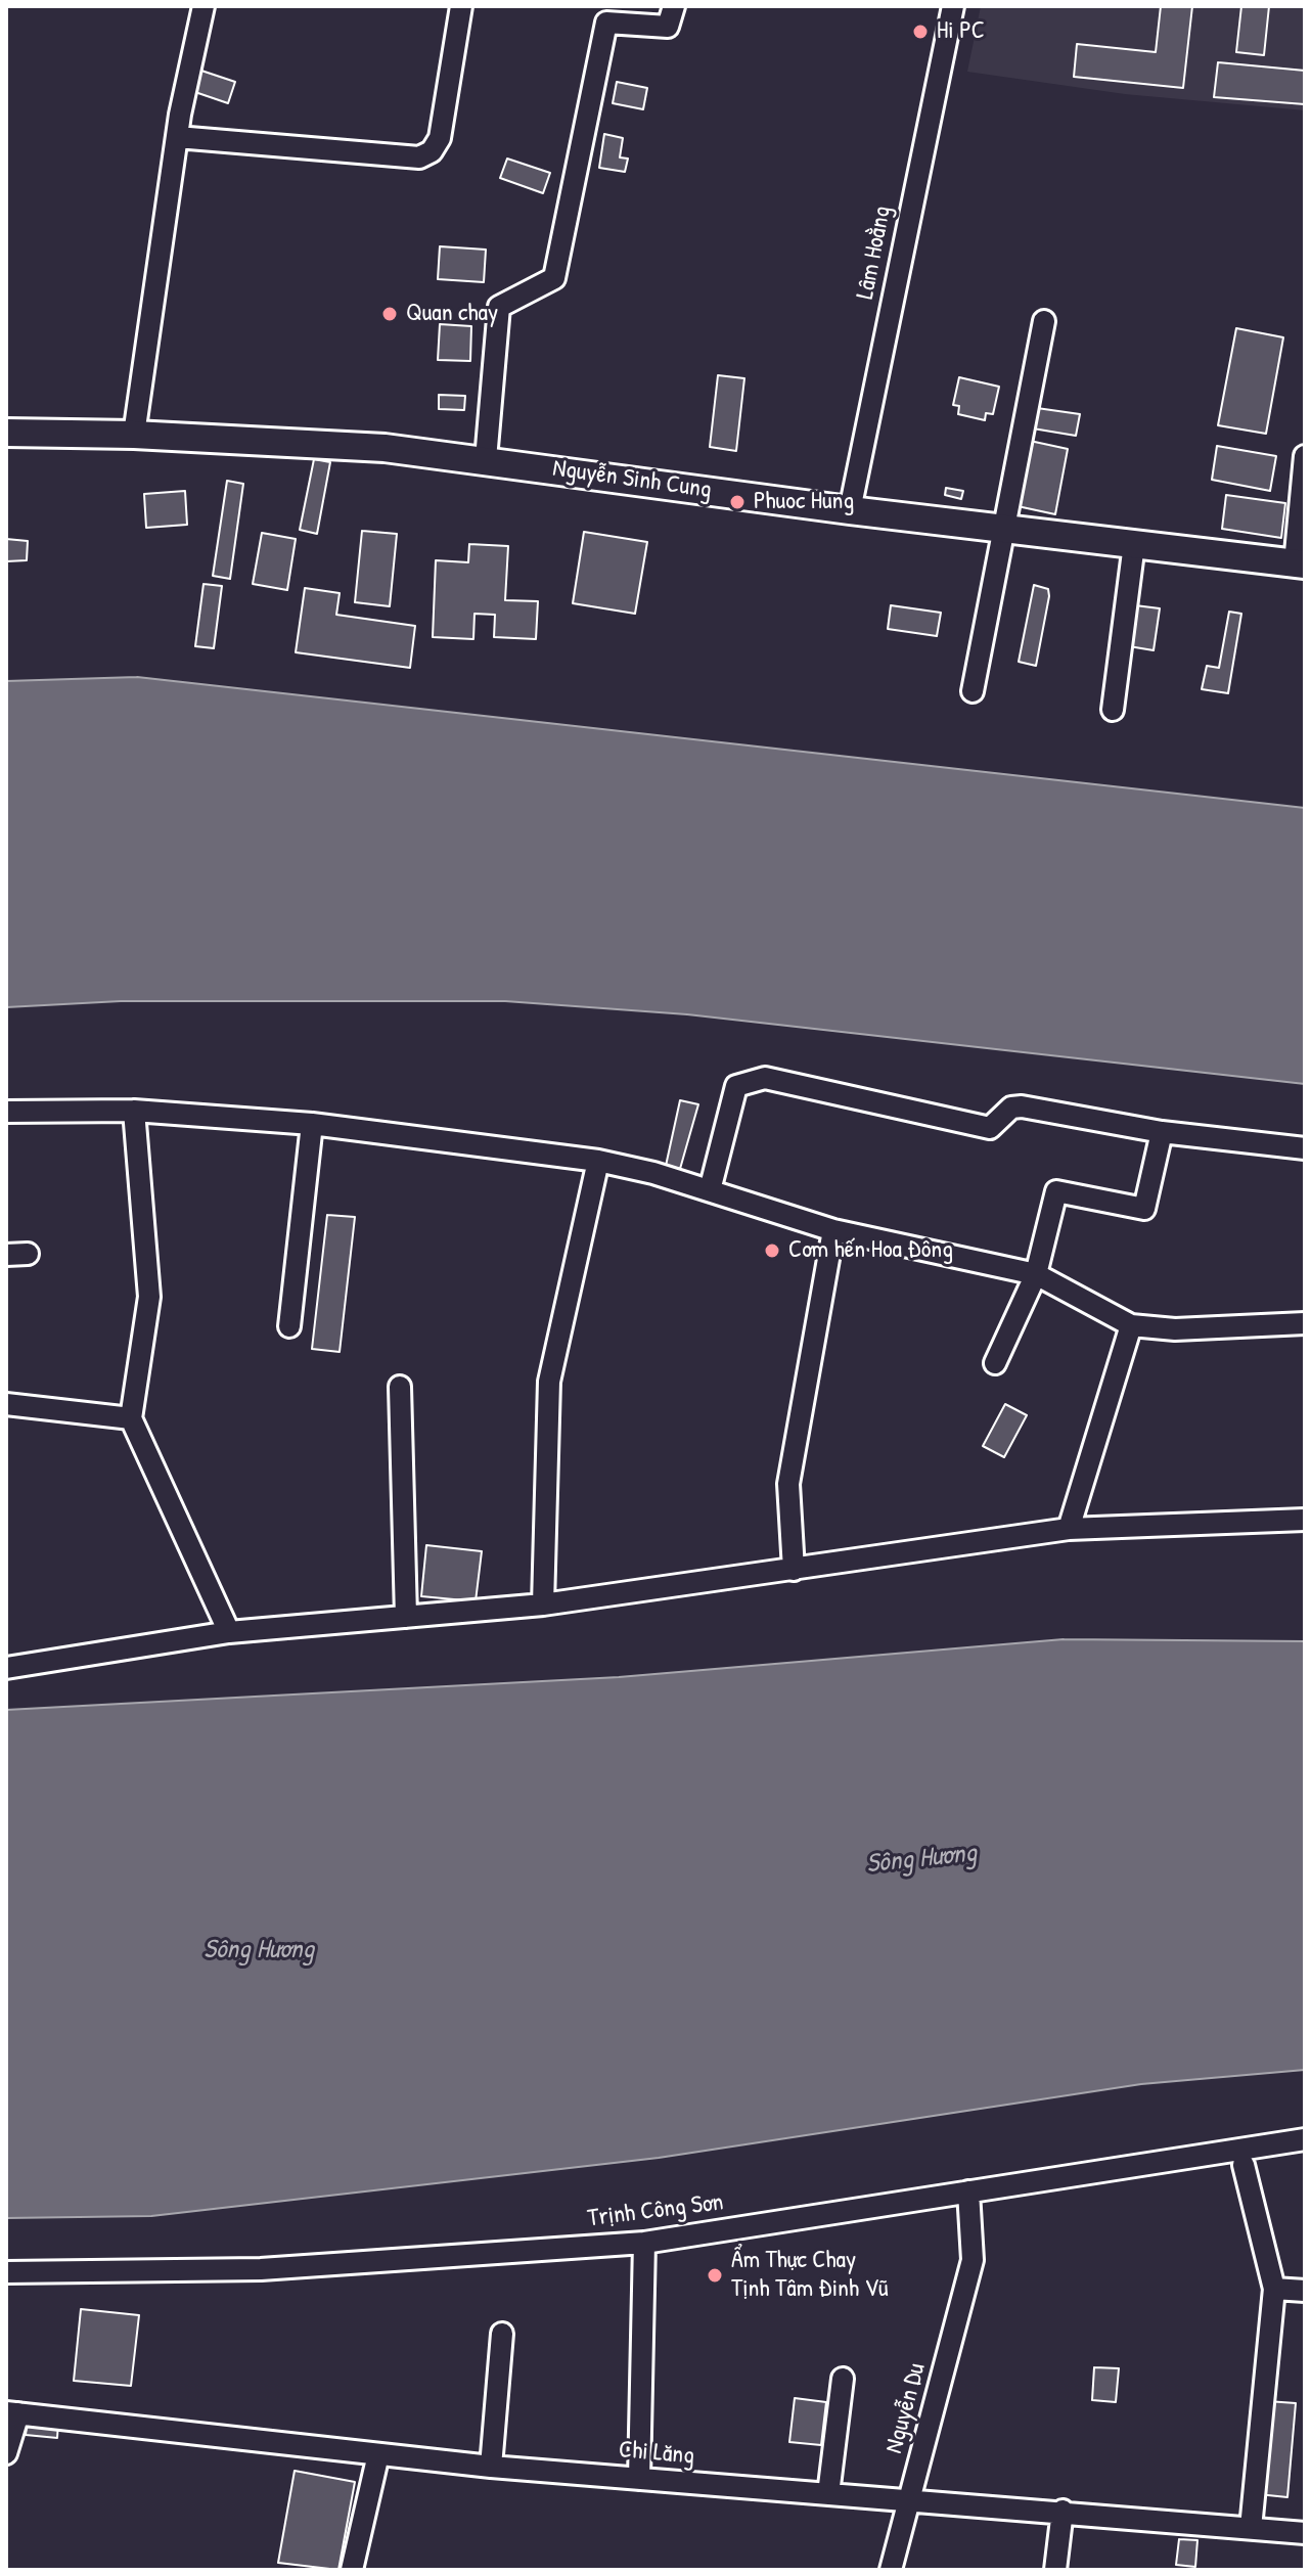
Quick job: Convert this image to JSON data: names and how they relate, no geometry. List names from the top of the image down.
{
  "streets": {
    "main road": ["Nguyễn Sinh Cung"],
    "street": [
      "Lâm Hoằng",
      "Trịnh Công Sơn",
      "Nguyễn Du",
      "Chi Lăng"
    ]
  },
  "crossings": [
    ["Lâm Hoằng", "Nguyễn Sinh Cung"],
    ["Trịnh Công Sơn", "Nguyễn Du"],
    ["Nguyễn Du", "Chi Lăng"]
  ],
  "water": ["Sông Hương"],
  "places": [
    "Hi PC",
    "Quan chay",
    "Phuoc Hung",
    "Cơm hến Hoa Đông",
    "Ẩm Thực Chay Tịnh Tâm Đinh Vũ"
  ]
}
